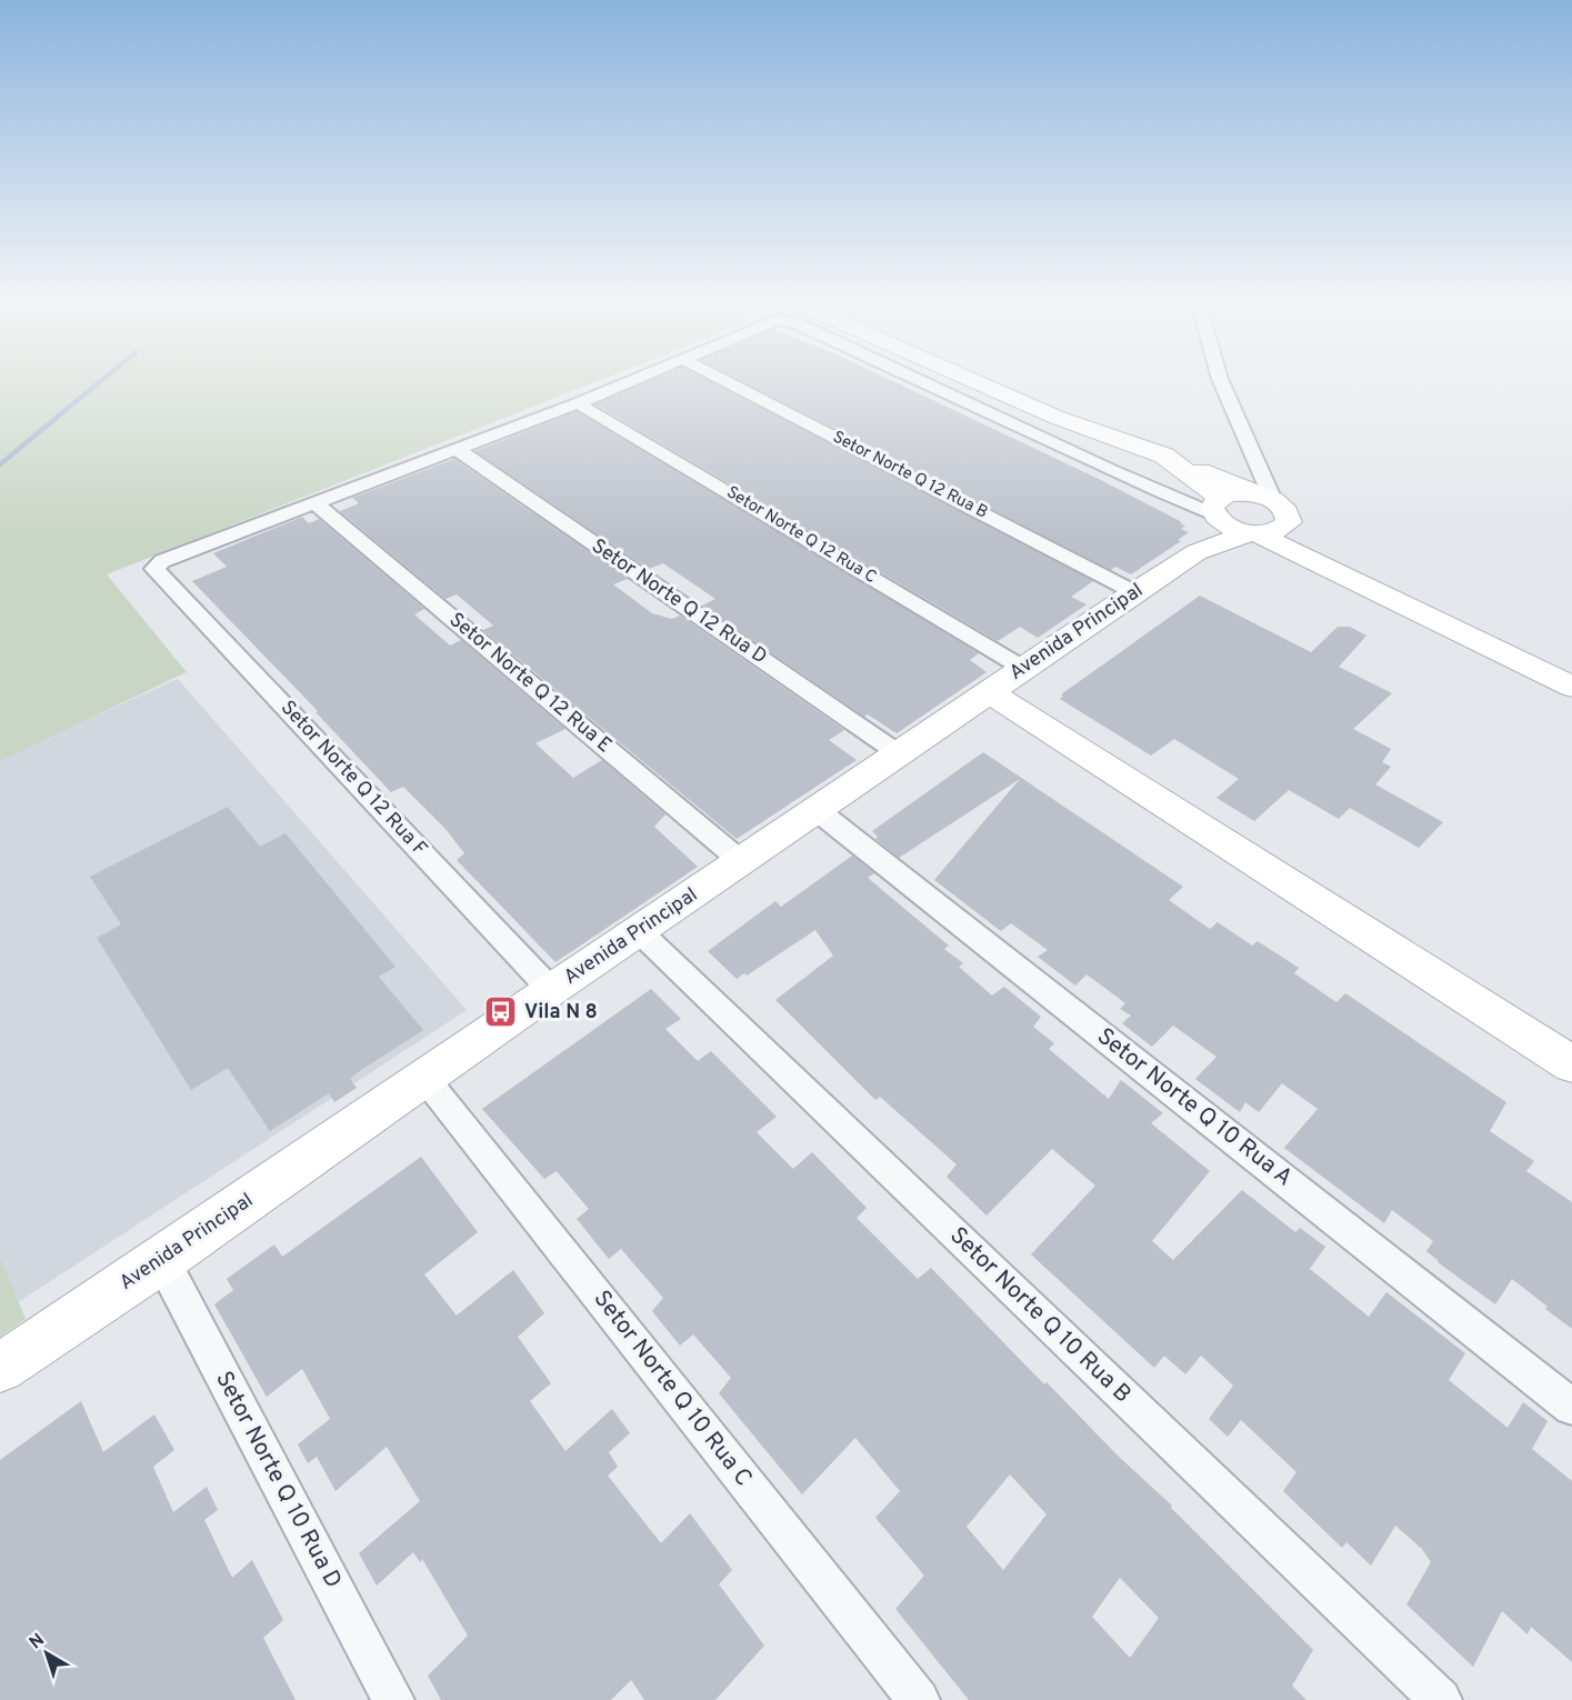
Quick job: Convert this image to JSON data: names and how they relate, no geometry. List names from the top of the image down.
{
  "streets": {
    "street": [
      "Setor Norte Q 12 Rua B",
      "Setor Norte Q 12 Rua C",
      "Setor Norte Q 12 Rua D",
      "Avenida Principal",
      "Setor Norte Q 12 Rua E",
      "Setor Norte Q 12 Rua F",
      "Setor Norte Q 10 Rua A",
      "Setor Norte Q 10 Rua B",
      "Setor Norte Q 10 Rua C",
      "Setor Norte Q 10 Rua D"
    ]
  },
  "crossings": [
    ["Setor Norte Q 12 Rua B", "Avenida Principal"],
    ["Setor Norte Q 12 Rua C", "Avenida Principal"],
    ["Setor Norte Q 12 Rua D", "Avenida Principal"],
    ["Avenida Principal", "Setor Norte Q 12 Rua E"],
    ["Avenida Principal", "Setor Norte Q 12 Rua F"],
    ["Avenida Principal", "Setor Norte Q 10 Rua A"],
    ["Avenida Principal", "Setor Norte Q 10 Rua B"],
    ["Avenida Principal", "Setor Norte Q 10 Rua C"],
    ["Avenida Principal", "Setor Norte Q 10 Rua D"],
    ["Setor Norte Q 12 Rua E", "Setor Norte Q 12 Rua F"]
  ],
  "places": {
    "bus stop": ["Vila N 8"]
  },
  "north": "top left"
}
